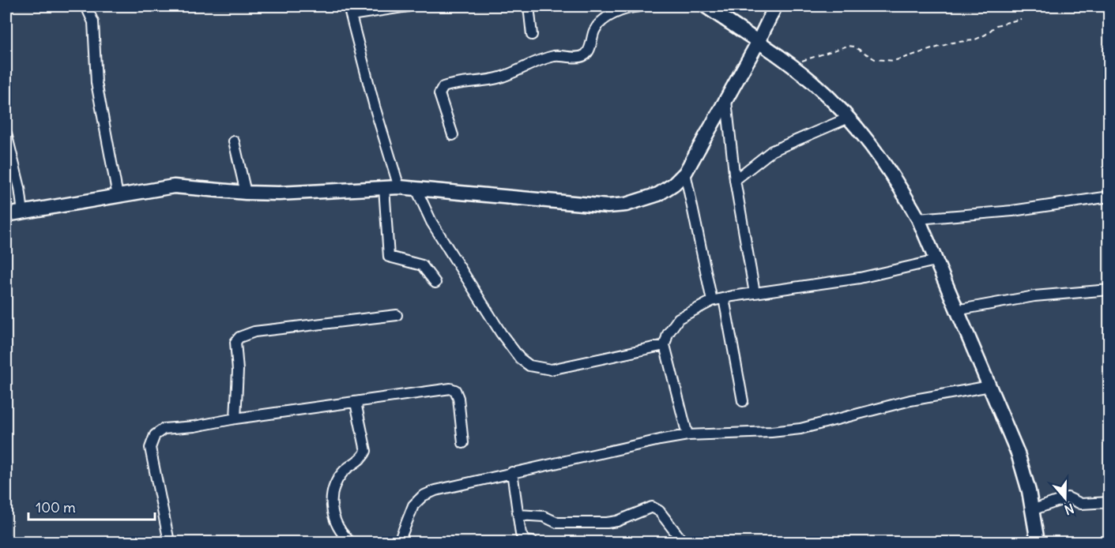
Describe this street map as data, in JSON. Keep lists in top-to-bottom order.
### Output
{
  "scale_bar": "100 m",
  "north": "bottom"
}
